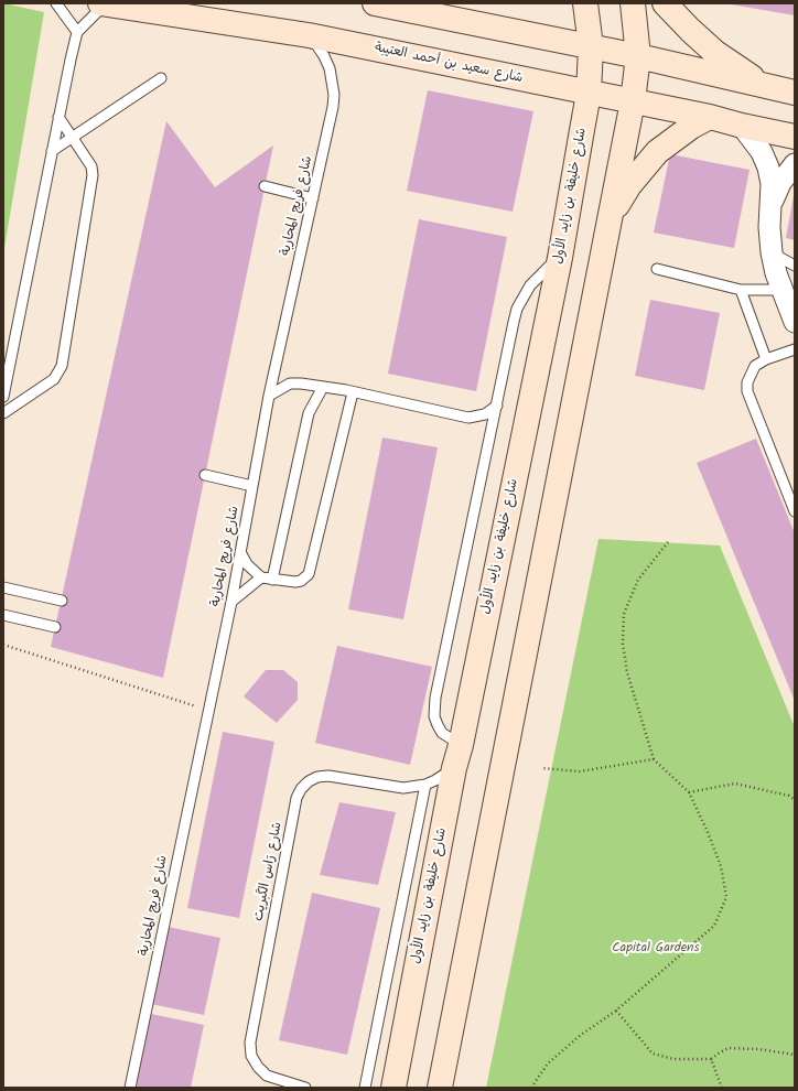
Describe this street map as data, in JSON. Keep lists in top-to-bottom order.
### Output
{
  "streets": {
    "main road": ["شارع سعيد بن أحمد العتيبة", "شارع خليفة بن زايد الأول"],
    "lane": ["شارع فريج المحاربة", "شارع رَاس الكَبريت"]
  },
  "crossings": [
    ["شارع سعيد بن أحمد العتيبة", "شارع خليفة بن زايد الأول"],
    ["شارع سعيد بن أحمد العتيبة", "شارع فريج المحاربة"],
    ["شارع خليفة بن زايد الأول", "شارع رَاس الكَبريت"]
  ],
  "parks": ["Capital Gardens"]
}
